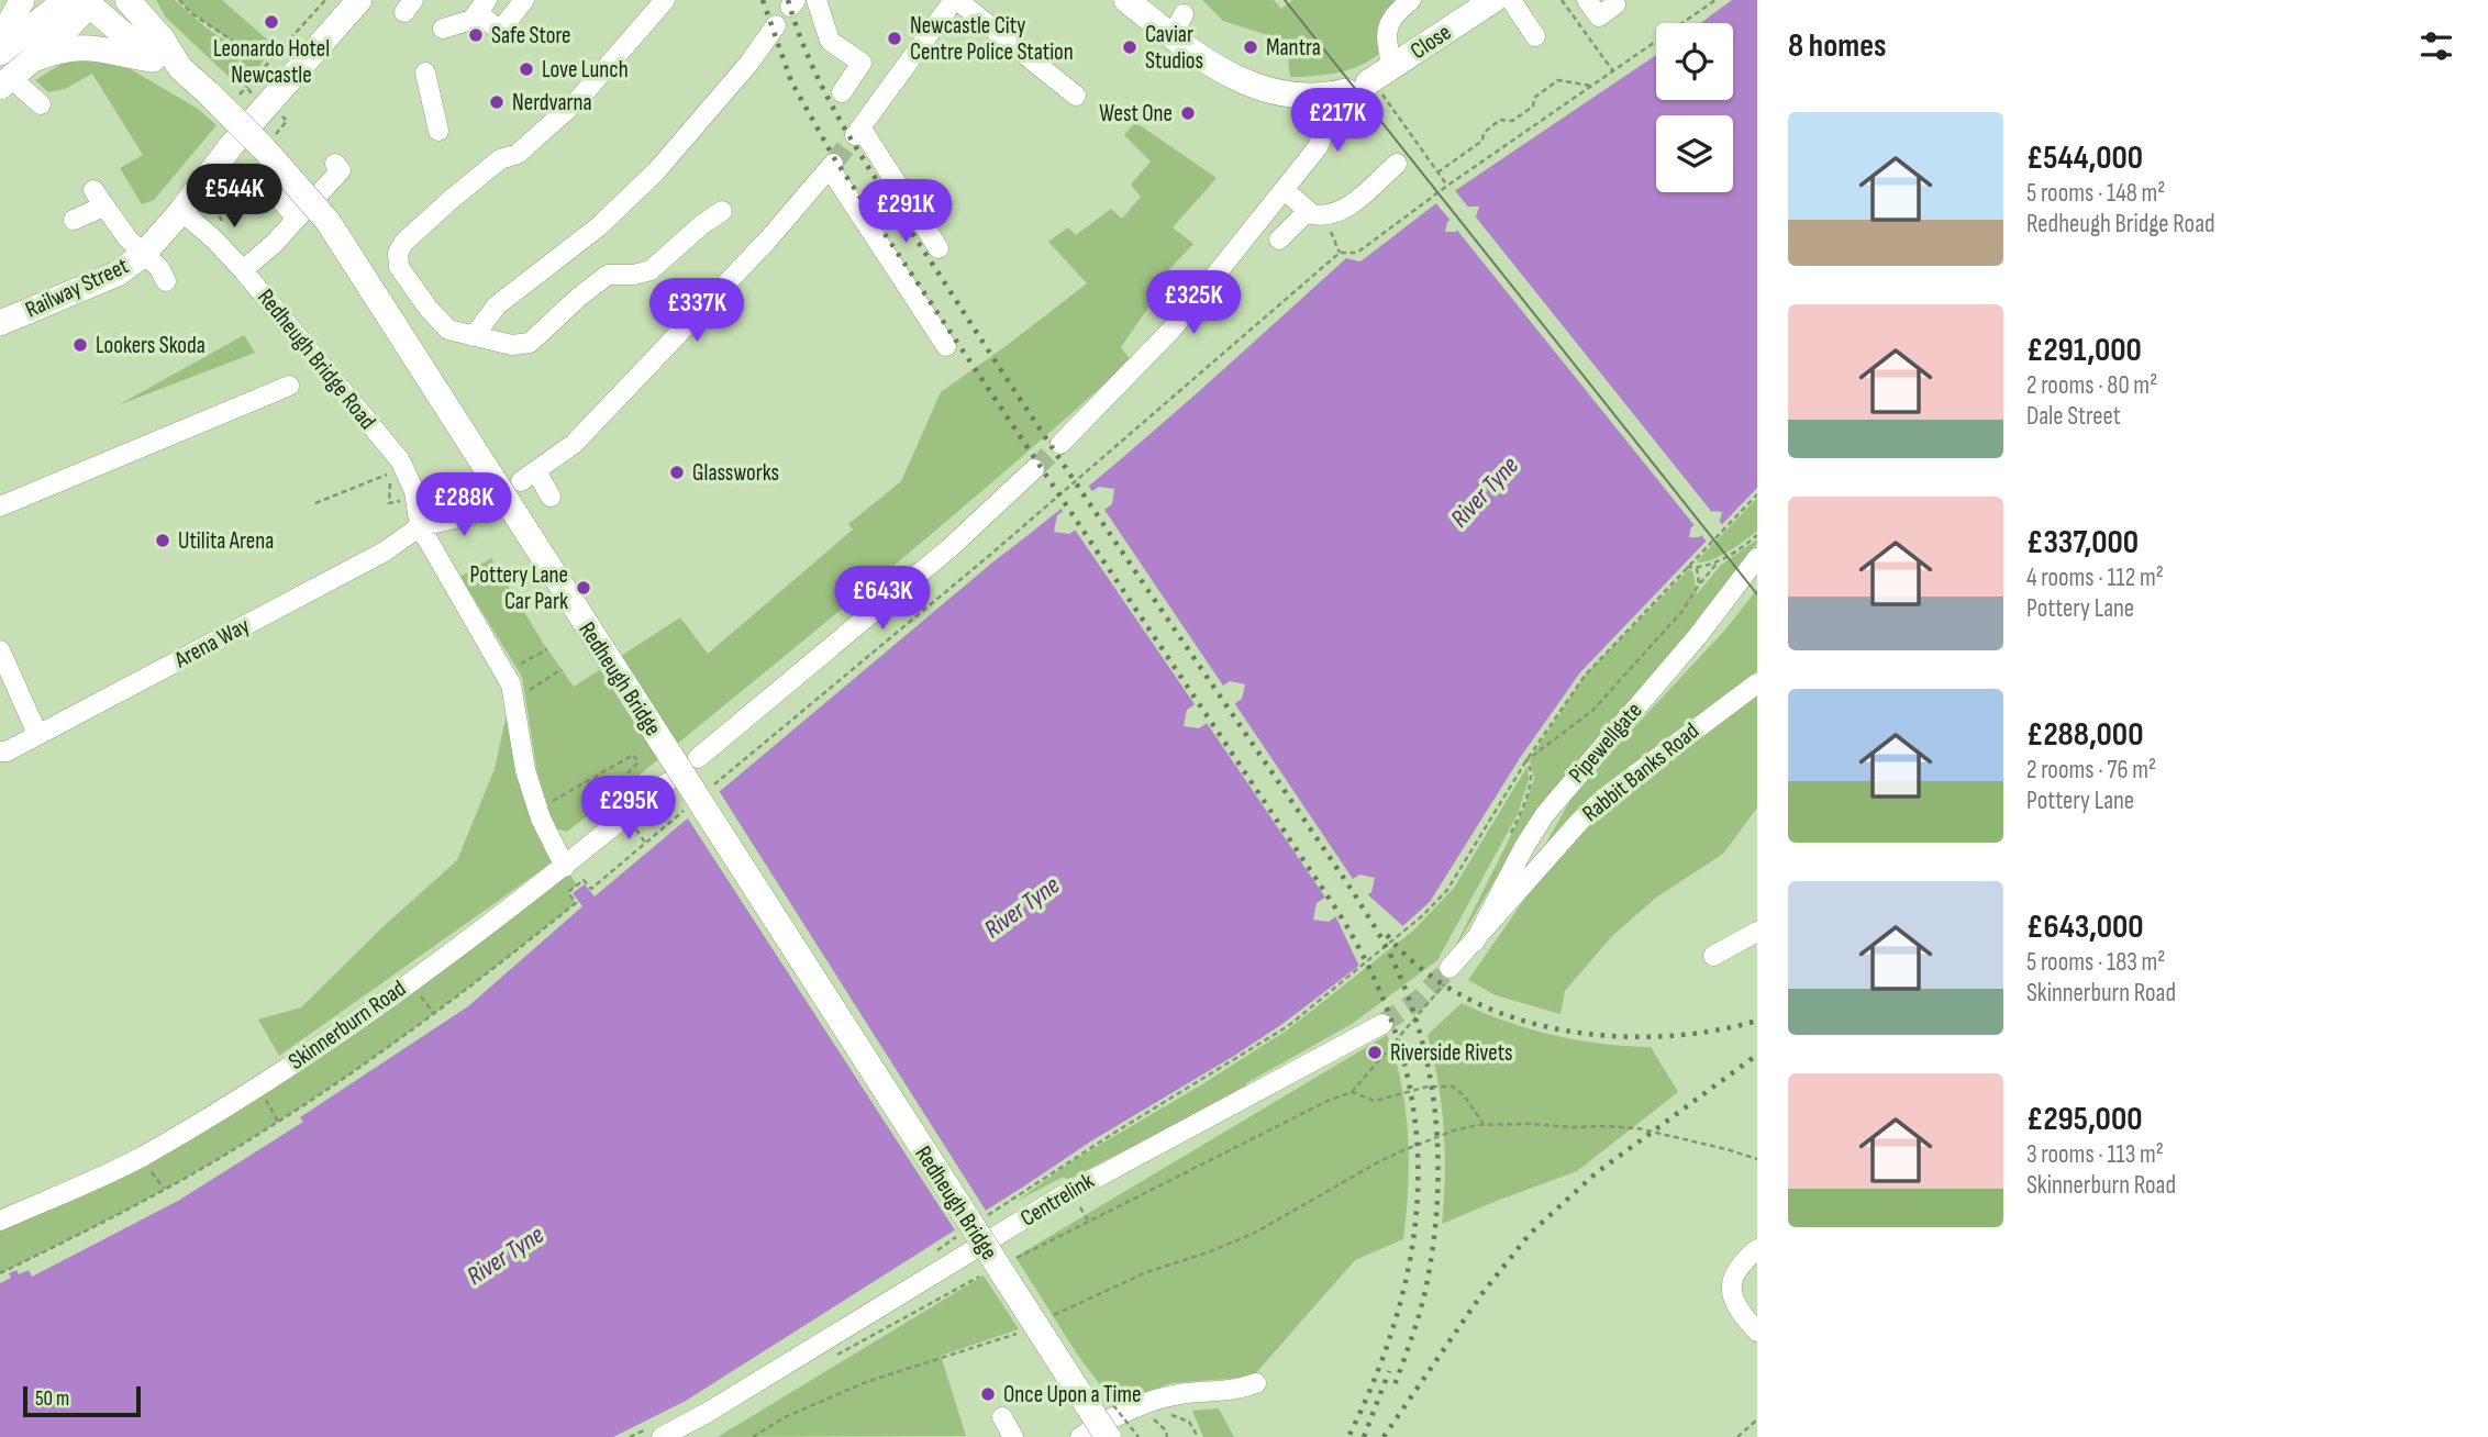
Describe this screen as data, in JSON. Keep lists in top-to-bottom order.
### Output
{
  "streets": {
    "main road": ["Close", "Railway Street", "Redheugh Bridge"],
    "street": [
      "Redheugh Bridge Road",
      "Arena Way",
      "Pipewellgate",
      "Rabbit Banks Road",
      "Skinnerburn Road",
      "Centrelink"
    ]
  },
  "crossings": [
    ["Railway Street", "Redheugh Bridge Road"],
    ["Redheugh Bridge Road", "Arena Way"],
    ["Redheugh Bridge Road", "Skinnerburn Road"],
    ["Pipewellgate", "Rabbit Banks Road"]
  ],
  "water": ["River Tyne"],
  "places": [
    "Leonardo Hotel Newcastle",
    "Safe Store",
    "Newcastle City Centre Police Station",
    "Caviar Studios",
    "Mantra",
    "Love Lunch",
    "Nerdvarna",
    "West One",
    "Lookers Skoda",
    "Glassworks",
    "Utilita Arena",
    "Pottery Lane Car Park",
    "Riverside Rivets",
    "Once Upon a Time"
  ],
  "scale_bar": "50 m",
  "page": {
    "heading": "8 homes",
    "price": [
      "£217K",
      "£544K",
      "£291K",
      "£325K",
      "£337K",
      "£288K",
      "£643K",
      "£295K"
    ],
    "list": [
      {
        "name": "£544,000",
        "note": "5 rooms · 148 m² · Redheugh Bridge Road"
      },
      {
        "name": "£291,000",
        "note": "2 rooms · 80 m² · Dale Street"
      },
      {
        "name": "£337,000",
        "note": "4 rooms · 112 m² · Pottery Lane"
      },
      {
        "name": "£288,000",
        "note": "2 rooms · 76 m² · Pottery Lane"
      },
      {
        "name": "£643,000",
        "note": "5 rooms · 183 m² · Skinnerburn Road"
      },
      {
        "name": "£295,000",
        "note": "3 rooms · 113 m² · Skinnerburn Road"
      }
    ],
    "scale": "50 m"
  }
}
